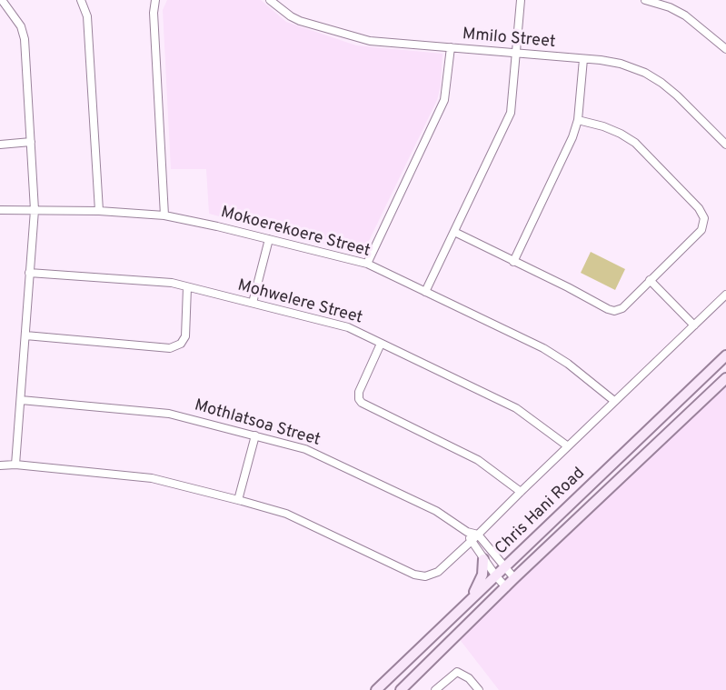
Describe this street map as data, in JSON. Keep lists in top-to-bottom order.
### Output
{
  "streets": {
    "main road": ["Chris Hani Road"],
    "street": [
      "Mmilo Street",
      "Mokoerekoere Street",
      "Mohwelere Street",
      "Mothlatsoa Street"
    ]
  }
}
